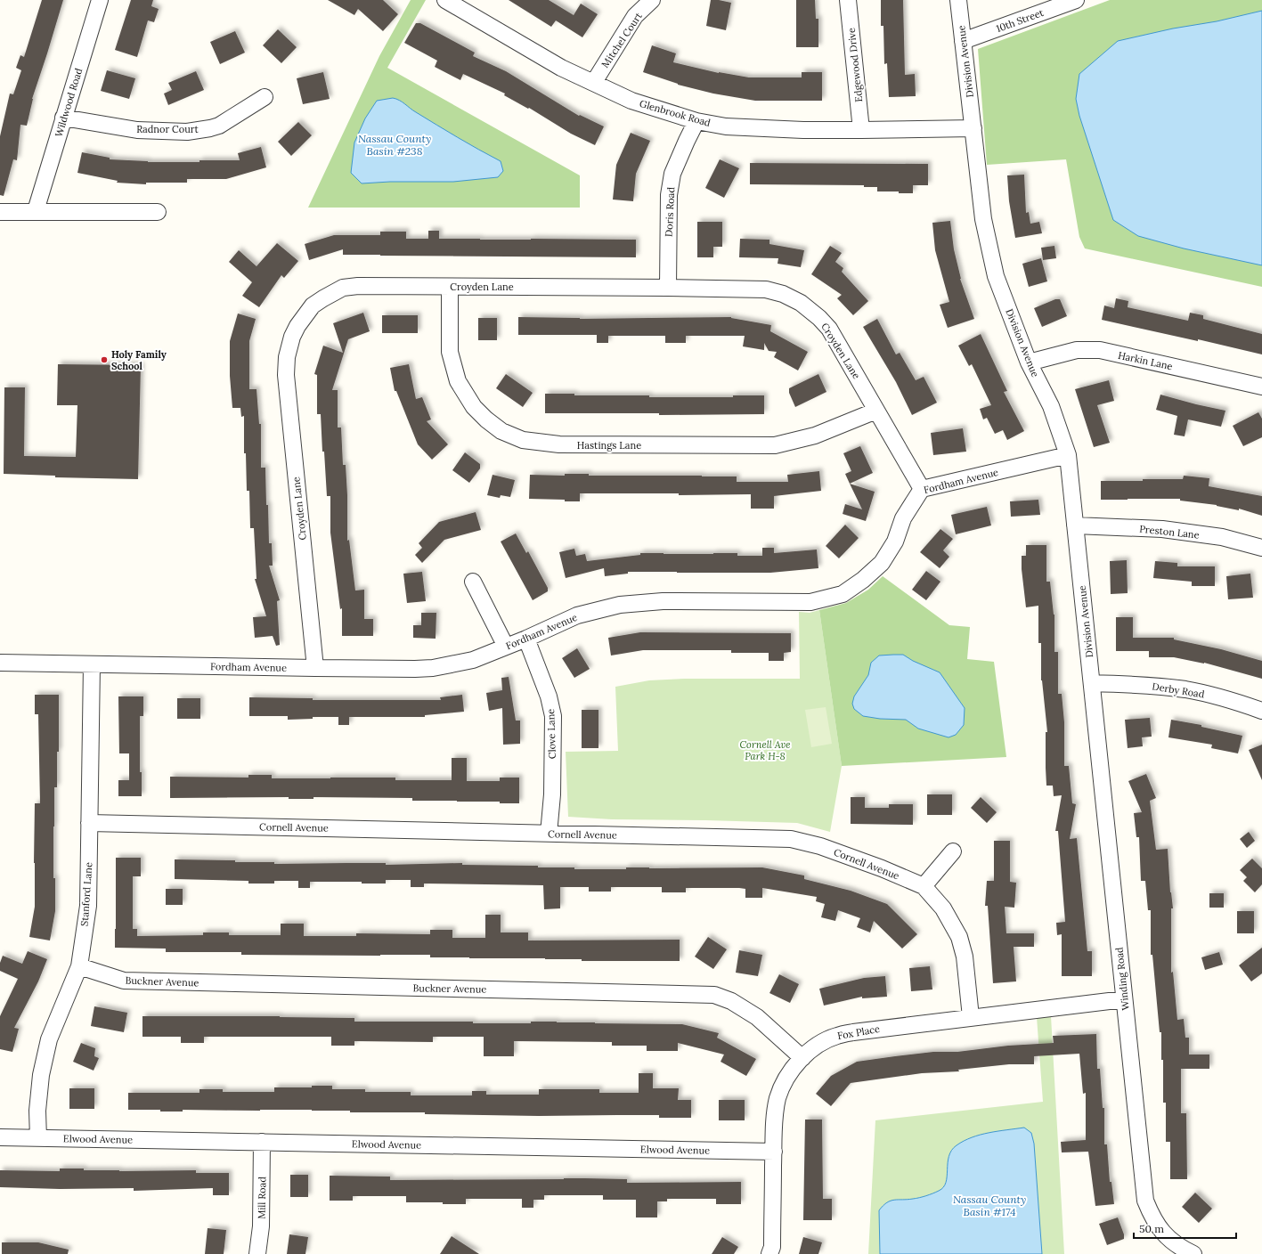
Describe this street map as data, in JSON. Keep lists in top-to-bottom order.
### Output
{
  "streets": {
    "street": [
      "10th Street",
      "Mitchel Court",
      "Division Avenue",
      "Edgewood Drive",
      "Wildwood Road",
      "Glenbrook Road",
      "Radnor Court",
      "Doris Road",
      "Croyden Lane",
      "Harkin Lane",
      "Hastings Lane",
      "Fordham Avenue",
      "Preston Lane",
      "Derby Road",
      "Clove Lane",
      "Cornell Avenue",
      "Stanford Lane",
      "Winding Road",
      "Buckner Avenue",
      "Fox Place",
      "Elwood Avenue",
      "Mill Road"
    ]
  },
  "crossings": [
    ["10th Street", "Division Avenue"],
    ["Mitchel Court", "Glenbrook Road"],
    ["Division Avenue", "Glenbrook Road"],
    ["Division Avenue", "Harkin Lane"],
    ["Division Avenue", "Fordham Avenue"],
    ["Division Avenue", "Preston Lane"],
    ["Division Avenue", "Derby Road"],
    ["Division Avenue", "Winding Road"],
    ["Edgewood Drive", "Glenbrook Road"],
    ["Wildwood Road", "Radnor Court"],
    ["Glenbrook Road", "Doris Road"],
    ["Doris Road", "Croyden Lane"],
    ["Croyden Lane", "Hastings Lane"],
    ["Croyden Lane", "Fordham Avenue"],
    ["Fordham Avenue", "Clove Lane"],
    ["Fordham Avenue", "Stanford Lane"],
    ["Derby Road", "Winding Road"],
    ["Clove Lane", "Cornell Avenue"],
    ["Cornell Avenue", "Stanford Lane"],
    ["Cornell Avenue", "Fox Place"],
    ["Stanford Lane", "Buckner Avenue"],
    ["Stanford Lane", "Elwood Avenue"],
    ["Winding Road", "Fox Place"],
    ["Buckner Avenue", "Fox Place"],
    ["Fox Place", "Elwood Avenue"],
    ["Elwood Avenue", "Mill Road"]
  ],
  "water": ["Nassau County Basin #238", "Nassau County Basin #174"],
  "parks": ["Cornell Ave Park H-8"],
  "places": ["Holy Family School"],
  "scale_bar": "50 m"
}
